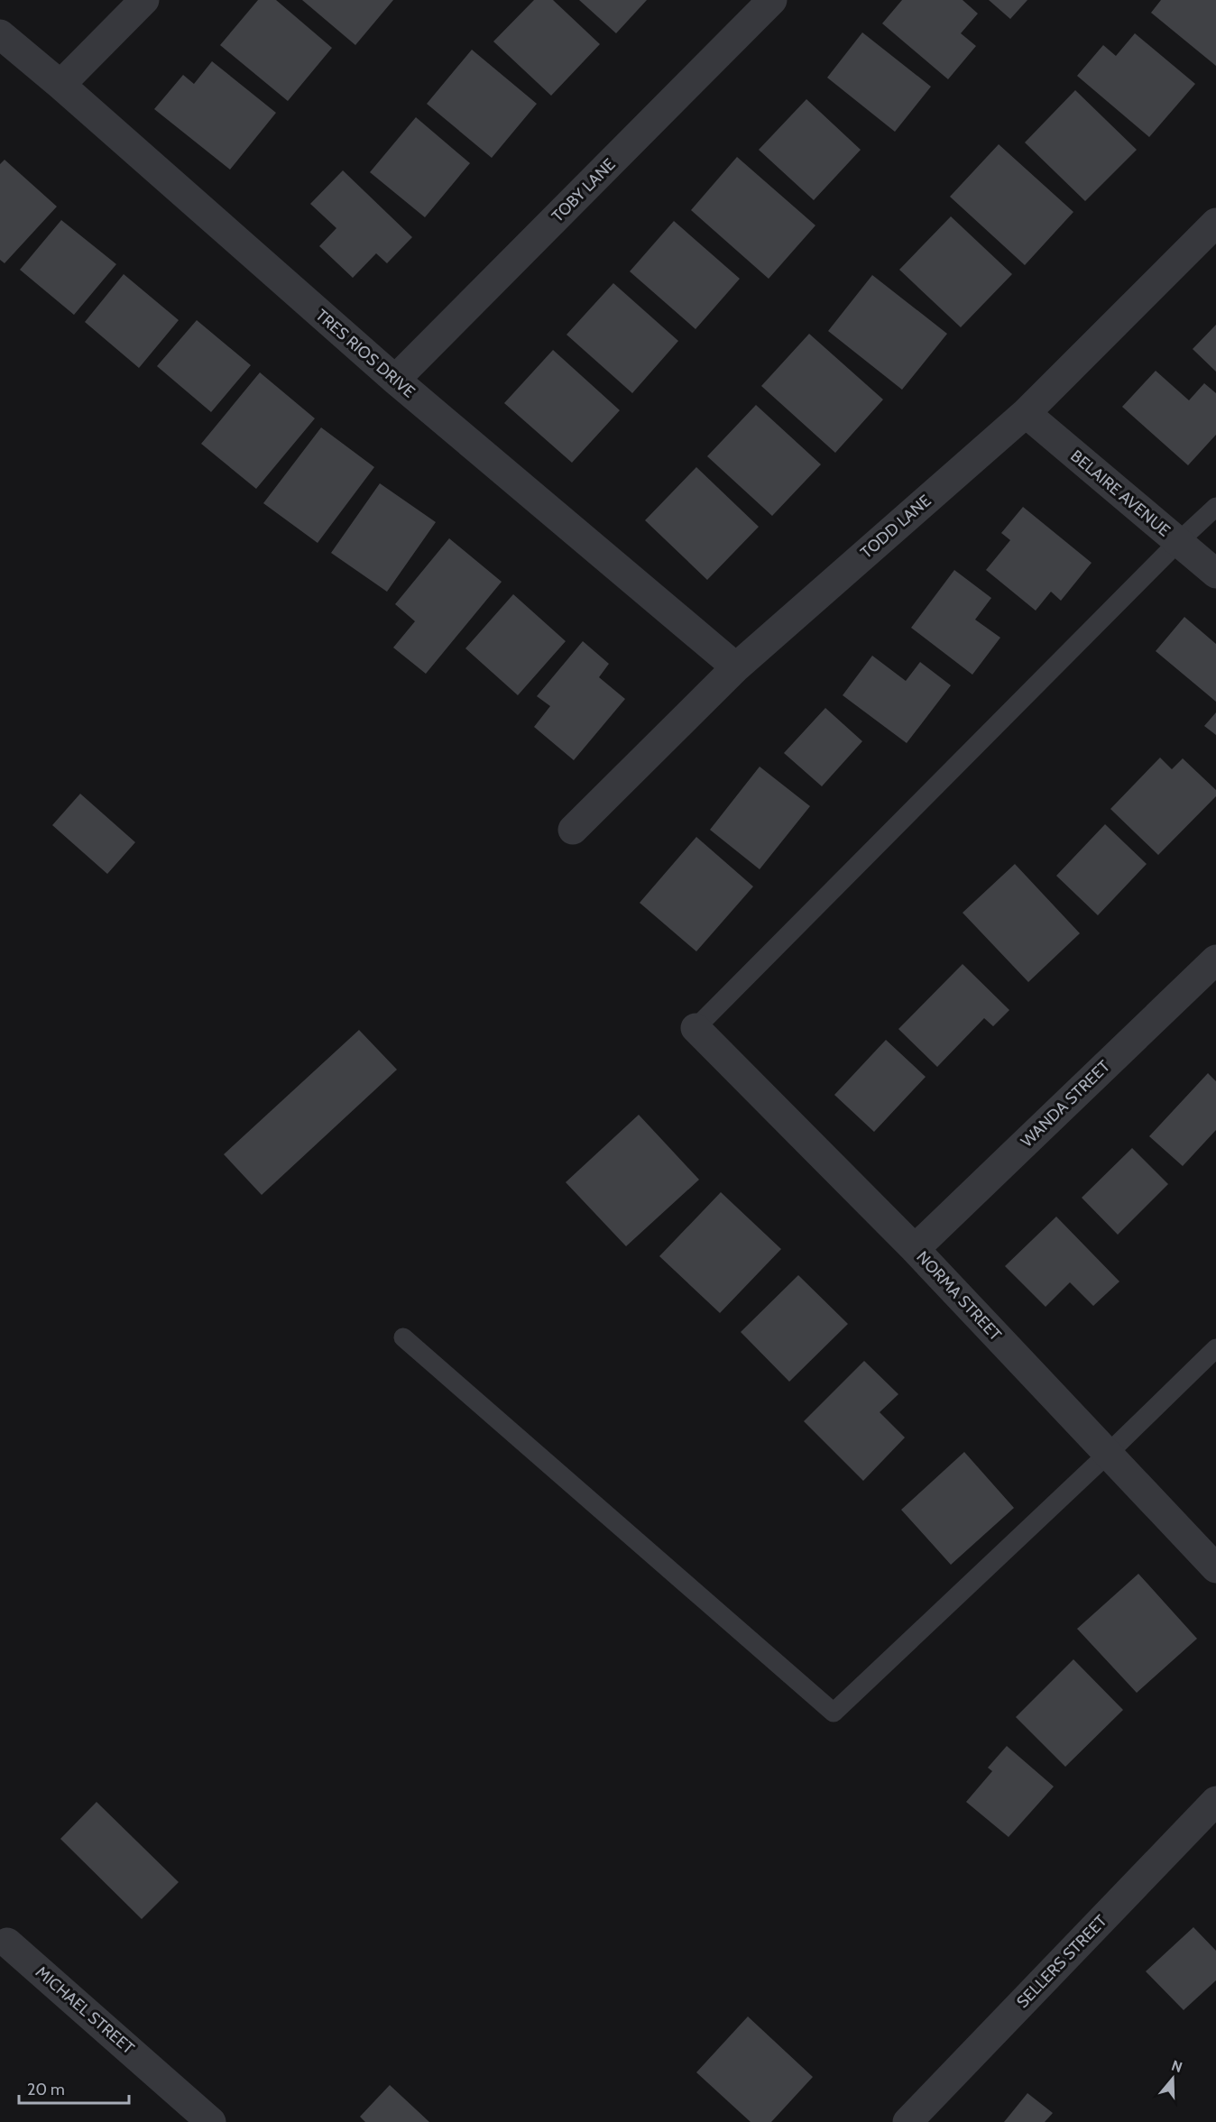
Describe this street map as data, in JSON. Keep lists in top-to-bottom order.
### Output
{
  "streets": {
    "street": [
      "TOBY LANE",
      "TRES RIOS DRIVE",
      "BELAIRE AVENUE",
      "TODD LANE",
      "WANDA STREET",
      "NORMA STREET",
      "SELLERS STREET",
      "MICHAEL STREET"
    ]
  },
  "crossings": [
    ["TOBY LANE", "TRES RIOS DRIVE"],
    ["TRES RIOS DRIVE", "TODD LANE"],
    ["BELAIRE AVENUE", "TODD LANE"],
    ["WANDA STREET", "NORMA STREET"]
  ],
  "scale_bar": "20 m",
  "north": "top"
}
